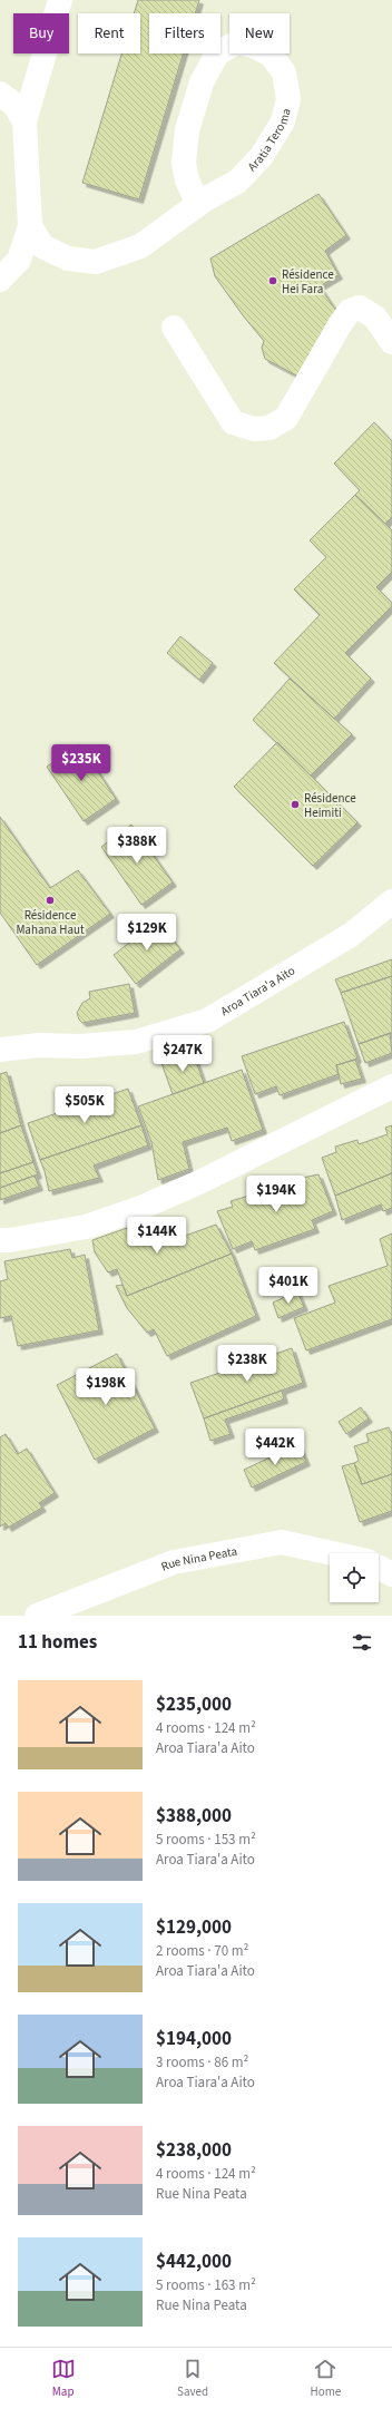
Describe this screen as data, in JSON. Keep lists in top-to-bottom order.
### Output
{
  "streets": {
    "street": ["Aratia Teroma", "Aroa Tiara'a Aito", "Rue Nina Peata"]
  },
  "places": ["Résidence Hei Fara", "Résidence Heimiti", "Résidence Mahana Haut"],
  "page": {
    "chip": [
      "Buy",
      "Rent",
      "Filters",
      "New"
    ],
    "price": [
      "$235K",
      "$388K",
      "$129K",
      "$247K",
      "$505K",
      "$194K",
      "$144K",
      "$401K",
      "$238K",
      "$198K",
      "$442K"
    ],
    "heading": "11 homes",
    "list": [
      {
        "name": "$235,000",
        "note": "4 rooms · 124 m² · Aroa Tiara'a Aito"
      },
      {
        "name": "$388,000",
        "note": "5 rooms · 153 m² · Aroa Tiara'a Aito"
      },
      {
        "name": "$129,000",
        "note": "2 rooms · 70 m² · Aroa Tiara'a Aito"
      },
      {
        "name": "$194,000",
        "note": "3 rooms · 86 m² · Aroa Tiara'a Aito"
      },
      {
        "name": "$238,000",
        "note": "4 rooms · 124 m² · Rue Nina Peata"
      },
      {
        "name": "$442,000",
        "note": "5 rooms · 163 m² · Rue Nina Peata"
      }
    ],
    "tabs": ["Map", "Saved", "Home"]
  }
}
